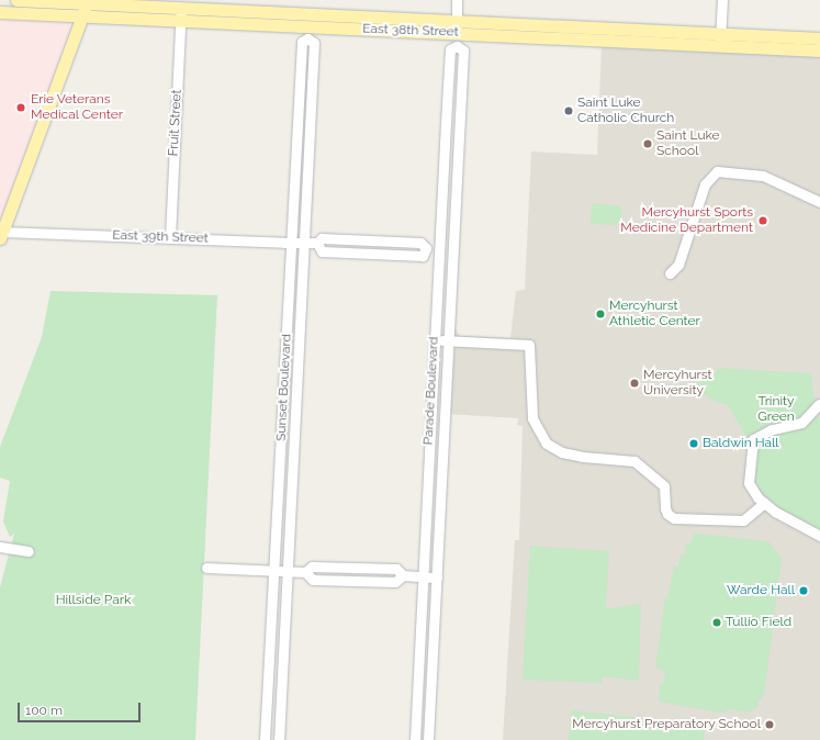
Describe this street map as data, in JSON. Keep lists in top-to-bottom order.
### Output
{
  "streets": {
    "main road": ["East 38th Street"],
    "street": [
      "Fruit Street",
      "East 39th Street",
      "Sunset Boulevard",
      "Parade Boulevard"
    ]
  },
  "crossings": [
    ["East 38th Street", "Fruit Street"],
    ["East 38th Street", "Sunset Boulevard"],
    ["East 38th Street", "Parade Boulevard"],
    ["Fruit Street", "East 39th Street"],
    ["East 39th Street", "Sunset Boulevard"],
    ["East 39th Street", "Parade Boulevard"]
  ],
  "parks": ["Trinity Green", "Hillside Park"],
  "places": [
    "Erie Veterans Medical Center",
    "Saint Luke Catholic Church",
    "Saint Luke School",
    "Mercyhurst Sports Medicine Department",
    "Mercyhurst Athletic Center",
    "Mercyhurst University",
    "Baldwin Hall",
    "Warde Hall",
    "Tullio Field",
    "Mercyhurst Preparatory School"
  ],
  "scale_bar": "100 m"
}
